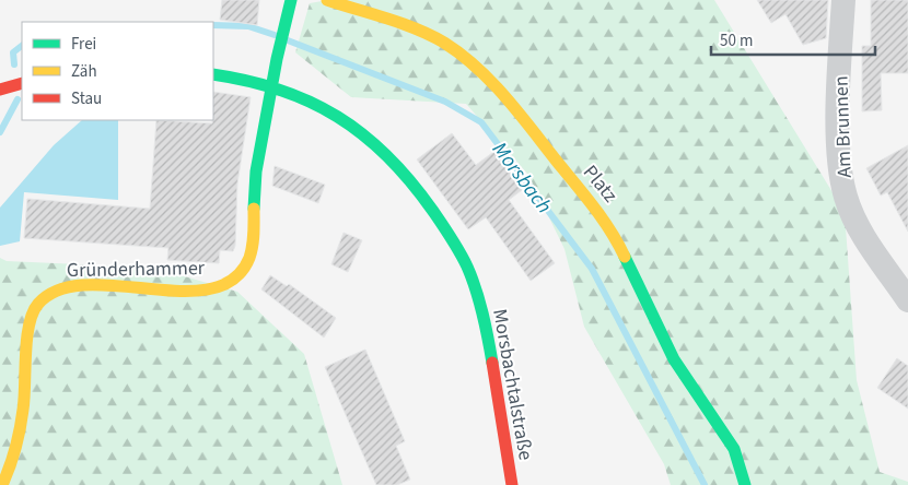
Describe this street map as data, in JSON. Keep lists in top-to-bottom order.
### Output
{
  "streets": {
    "street": [
      "Am Brunnen",
      "Platz",
      "Gründerhammer",
      "Morsbachtalstraße"
    ]
  },
  "crossings": [
    ["Gründerhammer", "Morsbachtalstraße"]
  ],
  "water": ["Morsbach"],
  "legend": ["Frei", "Zäh", "Stau"],
  "scale_bar": "50 m"
}
